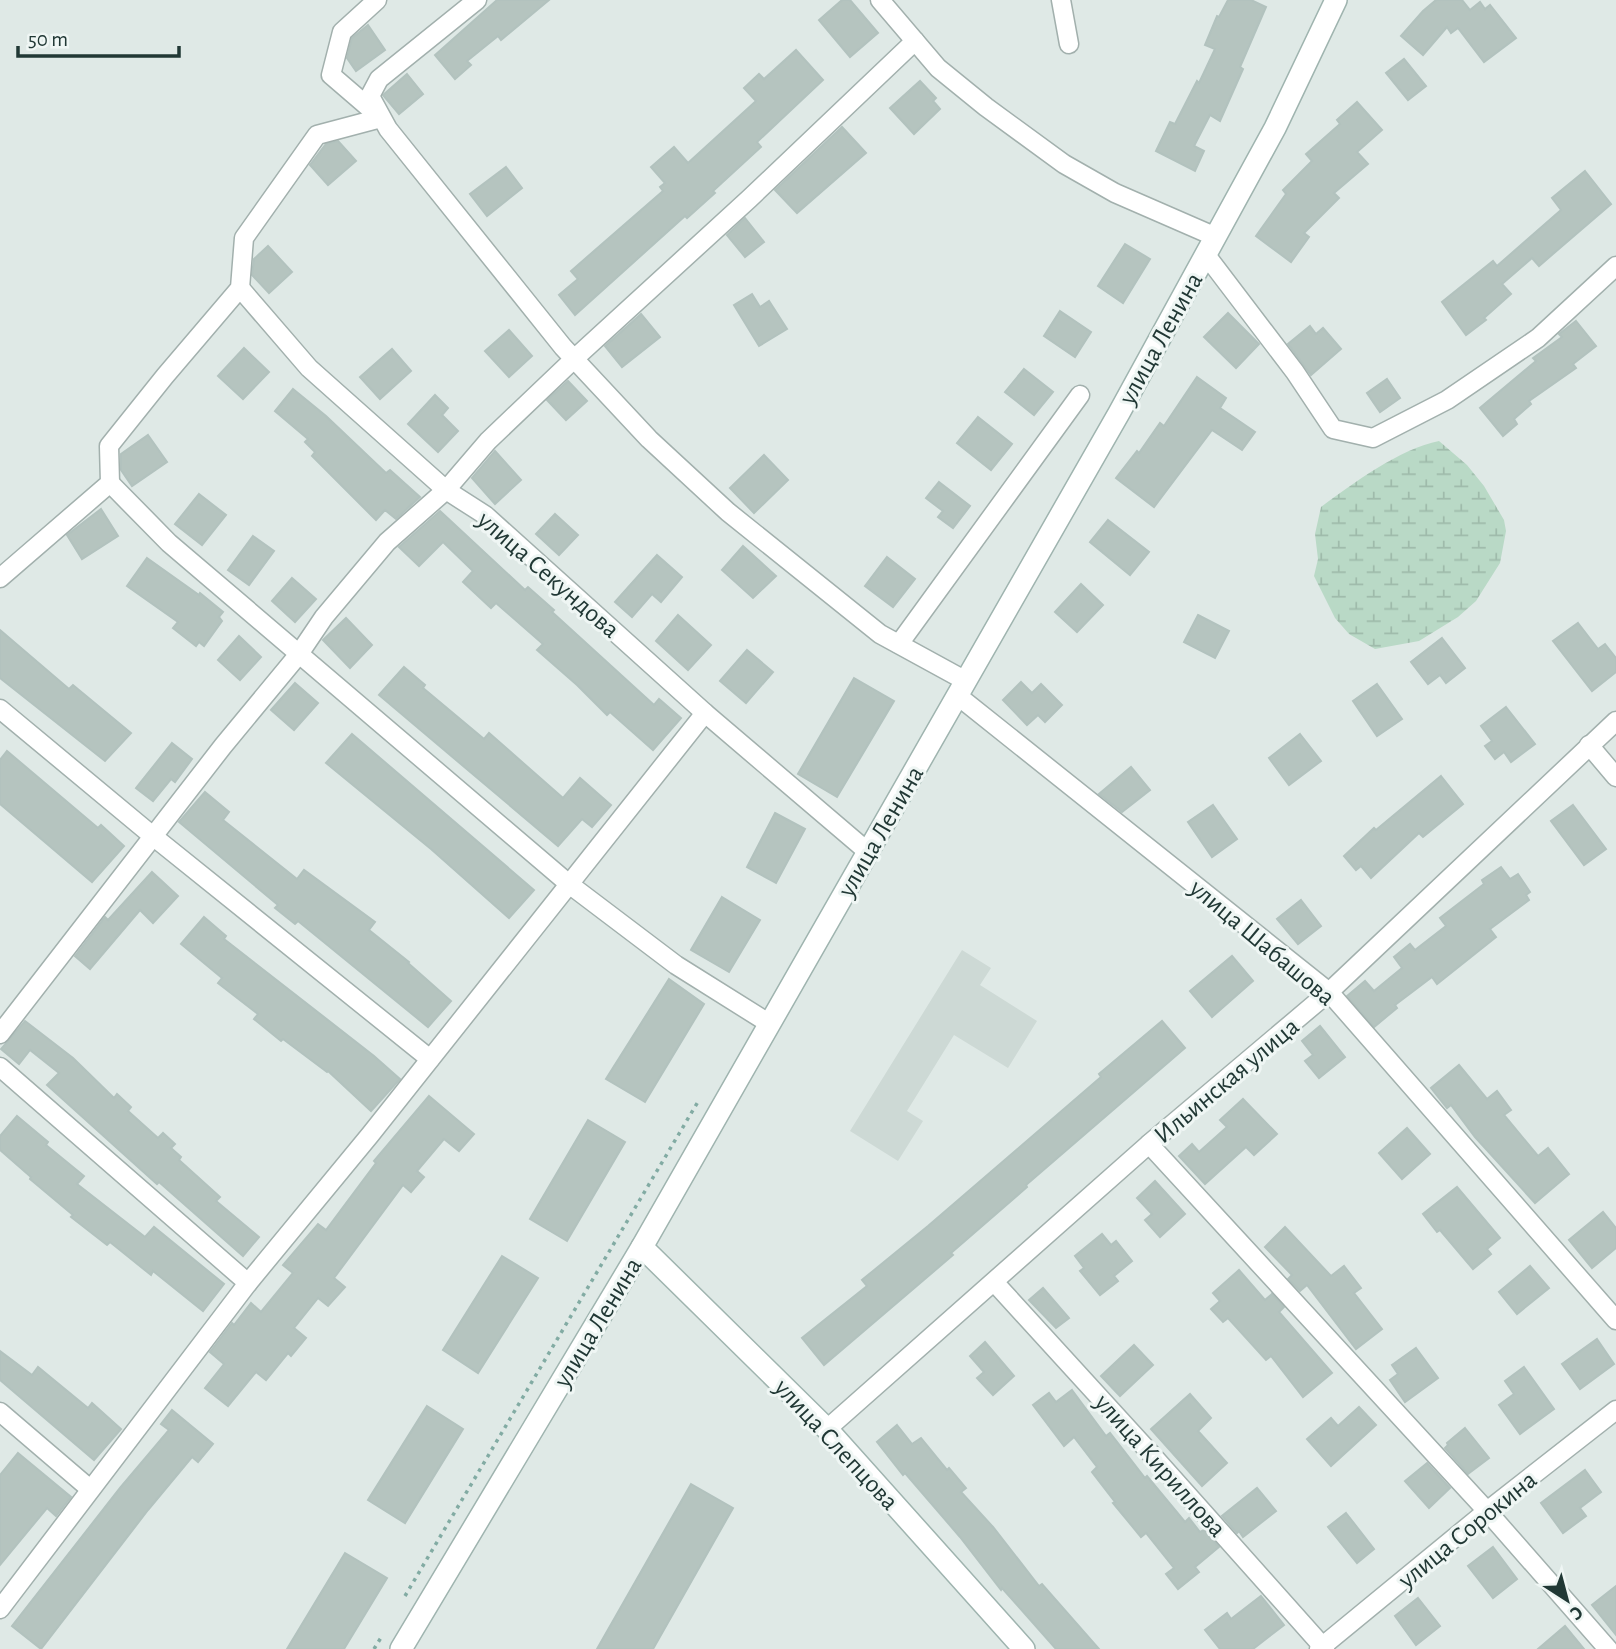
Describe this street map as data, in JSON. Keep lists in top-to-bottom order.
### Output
{
  "streets": {
    "main road": ["улица Ленина", "улица Слепцова"],
    "street": [
      "улица Секундова",
      "улица Шабашова",
      "Ильинская улица",
      "улица Кириллова",
      "улица Сорокина"
    ]
  },
  "crossings": [
    ["улица Ленина", "улица Секундова"],
    ["улица Ленина", "улица Шабашова"],
    ["улица Ленина", "улица Слепцова"],
    ["улица Шабашова", "Ильинская улица"],
    ["Ильинская улица", "улица Слепцова"],
    ["Ильинская улица", "улица Кириллова"],
    ["улица Кириллова", "улица Сорокина"]
  ],
  "scale_bar": "50 m",
  "north": "bottom right"
}
